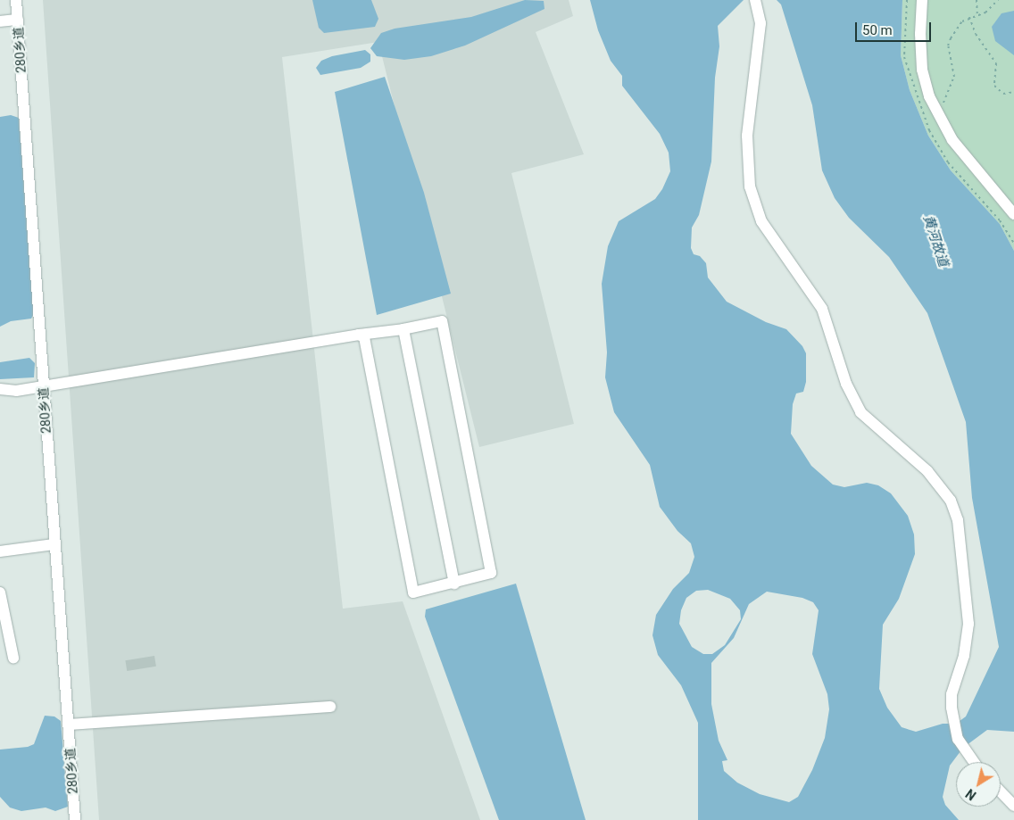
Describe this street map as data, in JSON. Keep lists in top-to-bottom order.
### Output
{
  "streets": {
    "street": ["280乡道"]
  },
  "water": ["黄河故道"],
  "scale_bar": "50 m",
  "north": "bottom left"
}
